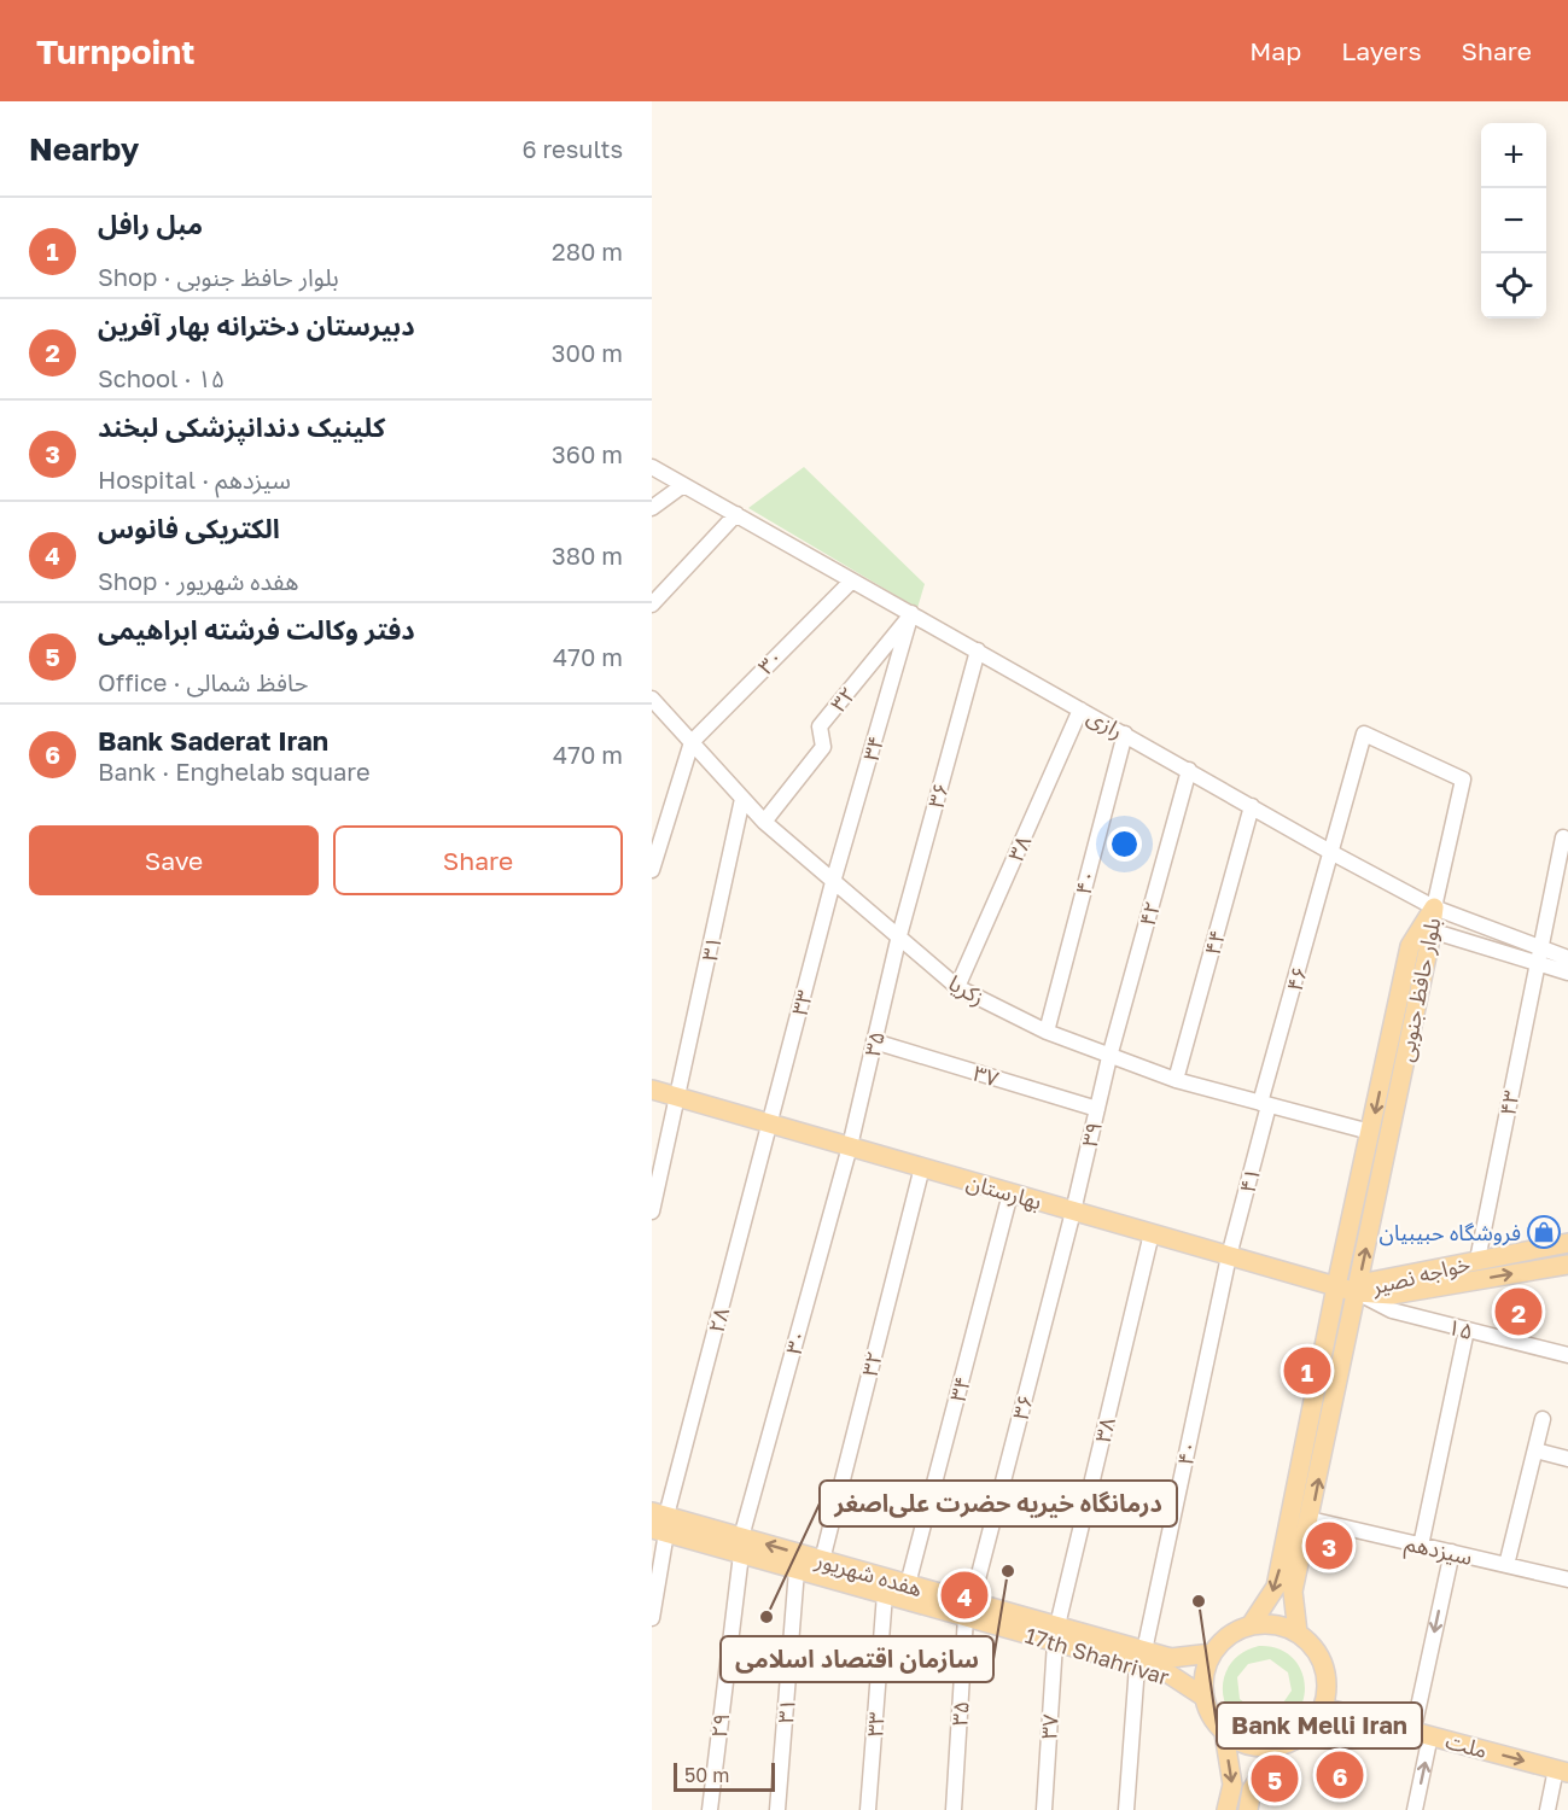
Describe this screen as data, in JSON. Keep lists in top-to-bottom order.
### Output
{
  "streets": {
    "main road": [
      "بلوار حافظ جنوبی",
      "بهارستان",
      "خواجه نصیر",
      "هفده شهریور",
      "17th Shahrivar",
      "ملت"
    ],
    "street": [
      "۳۰",
      "۳۲",
      "رازی",
      "۳۴",
      "۳۶",
      "۳۸",
      "۴۰",
      "۴۲",
      "۴۴",
      "۳۱",
      "۴۶",
      "زکریا",
      "۳۳",
      "۳۵",
      "۳۷",
      "۴۳",
      "۳۹",
      "۴۱",
      "۲۸",
      "۱۵",
      "سیزدهم",
      "۲۹"
    ]
  },
  "crossings": [
    ["۳۰", "رازی"],
    ["۳۰", "زکریا"],
    ["۳۰", "۳۵"],
    ["۳۰", "بهارستان"],
    ["۳۰", "هفده شهریور"],
    ["۳۰", "17th Shahrivar"],
    ["۳۰", "۲۹"],
    ["۳۲", "رازی"],
    ["۳۲", "۳۴"],
    ["۳۲", "زکریا"],
    ["۳۲", "بهارستان"],
    ["۳۲", "هفده شهریور"],
    ["رازی", "۳۴"],
    ["رازی", "۳۶"],
    ["رازی", "۳۸"],
    ["رازی", "۴۰"],
    ["رازی", "۴۲"],
    ["رازی", "۴۴"],
    ["رازی", "۴۶"],
    ["رازی", "بلوار حافظ جنوبی"],
    ["رازی", "۴۳"],
    ["۳۴", "زکریا"],
    ["۳۴", "۳۳"],
    ["۳۴", "بهارستان"],
    ["۳۴", "هفده شهریور"],
    ["۳۶", "زکریا"],
    ["۳۶", "۳۵"],
    ["۳۶", "۳۹"],
    ["۳۶", "بهارستان"],
    ["۳۶", "هفده شهریور"],
    ["۳۶", "17th Shahrivar"],
    ["۳۸", "زکریا"],
    ["۳۸", "۳۷"],
    ["۳۸", "بهارستان"],
    ["۳۸", "17th Shahrivar"],
    ["۴۰", "زکریا"],
    ["۴۰", "۴۱"],
    ["۴۰", "بهارستان"],
    ["۴۰", "17th Shahrivar"],
    ["۴۲", "زکریا"],
    ["۴۲", "۳۹"],
    ["۴۴", "زکریا"],
    ["۳۱", "زکریا"],
    ["۳۱", "بهارستان"],
    ["۳۱", "17th Shahrivar"],
    ["۴۶", "زکریا"],
    ["۴۶", "بلوار حافظ جنوبی"],
    ["۴۶", "۴۱"],
    ["زکریا", "بلوار حافظ جنوبی"],
    ["زکریا", "۳۳"],
    ["زکریا", "۳۵"],
    ["زکریا", "۳۹"],
    ["زکریا", "۴۱"],
    ["بلوار حافظ جنوبی", "بهارستان"],
    ["بلوار حافظ جنوبی", "خواجه نصیر"],
    ["بلوار حافظ جنوبی", "۱۵"],
    ["بلوار حافظ جنوبی", "سیزدهم"],
    ["بلوار حافظ جنوبی", "17th Shahrivar"],
    ["بلوار حافظ جنوبی", "ملت"],
    ["۳۳", "بهارستان"],
    ["۳۳", "۲۸"],
    ["۳۳", "17th Shahrivar"],
    ["۳۵", "۳۷"],
    ["۳۵", "بهارستان"],
    ["۳۵", "هفده شهریور"],
    ["۳۵", "17th Shahrivar"],
    ["۳۷", "۳۹"],
    ["۳۷", "17th Shahrivar"],
    ["۴۳", "خواجه نصیر"],
    ["۳۹", "بهارستان"],
    ["۴۱", "بهارستان"],
    ["بهارستان", "خواجه نصیر"],
    ["بهارستان", "۲۸"],
    ["بهارستان", "۱۵"],
    ["خواجه نصیر", "۱۵"],
    ["۲۸", "17th Shahrivar"],
    ["هفده شهریور", "17th Shahrivar"],
    ["هفده شهریور", "۲۹"],
    ["17th Shahrivar", "۲۹"],
    ["17th Shahrivar", "ملت"]
  ],
  "one_way": ["ملت"],
  "places": {
    "shop": ["فروشگاه حبیبیان"],
    "other": ["سازمان اقتصاد اسلامی", "Bank Melli Iran", "درمانگاه خیریه حضرت علی‌اصغر"]
  },
  "scale_bar": "50 m",
  "page": {
    "header": "Turnpoint",
    "nav": ["Map", "Layers", "Share"],
    "heading": ["Nearby", "6 results"],
    "map_buttons": ["+", "−"],
    "list": [
      {
        "mark": "1",
        "name": "مبل رافل",
        "note": "Shop · بلوار حافظ جنوبی",
        "value": "280 m"
      },
      {
        "mark": "2",
        "name": "دبیرستان دخترانه بهار آفرین",
        "note": "School · ۱۵",
        "value": "300 m"
      },
      {
        "mark": "3",
        "name": "کلینیک دندانپزشکی لبخند",
        "note": "Hospital · سیزدهم",
        "value": "360 m"
      },
      {
        "mark": "4",
        "name": "الکتریکی فانوس",
        "note": "Shop · هفده شهریور",
        "value": "380 m"
      },
      {
        "mark": "5",
        "name": "دفتر وکالت فرشته ابراهیمی",
        "note": "Office · حافظ شمالی",
        "value": "470 m"
      },
      {
        "mark": "6",
        "name": "Bank Saderat Iran",
        "note": "Bank · Enghelab square",
        "value": "470 m"
      }
    ],
    "buttons": ["Save", "Share"],
    "pins": [
      "2",
      "1",
      "3",
      "4",
      "6",
      "5"
    ],
    "scale": "50 m"
  }
}
